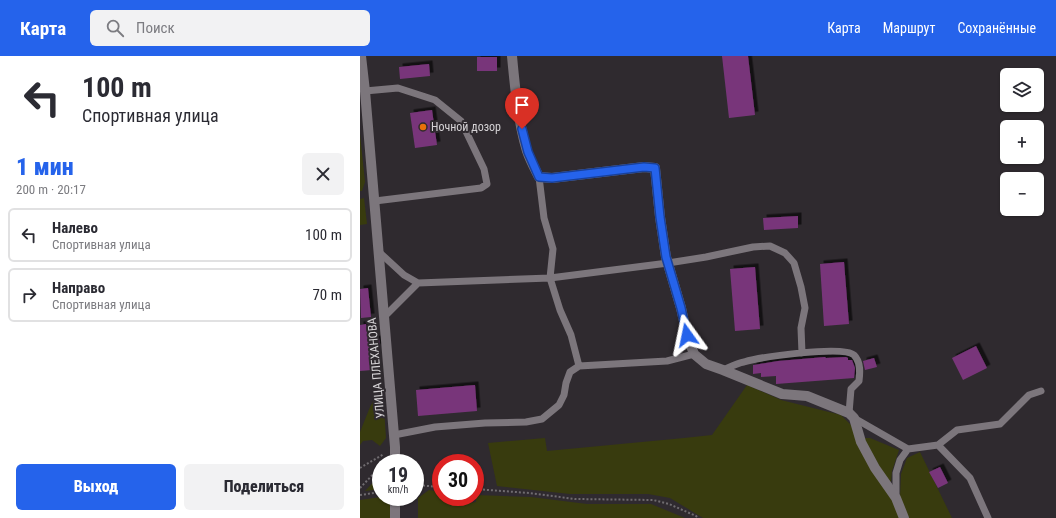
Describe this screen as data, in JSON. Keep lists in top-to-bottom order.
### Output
{
  "streets": {
    "street": ["УЛИЦА ПЛЕХАНОВА"]
  },
  "places": ["Ночной дозор"],
  "page": {
    "header": "Карта",
    "search": "Поиск",
    "nav": ["Карта", "Маршрут", "Сохранённые"],
    "turn": ["100 m", "Спортивная улица"],
    "map_buttons": ["+", "−"],
    "heading": ["1 мин", "200 m · 20:17"],
    "list": [
      {
        "name": "Налево",
        "note": "Спортивная улица",
        "value": "100 m"
      },
      {
        "name": "Направо",
        "note": "Спортивная улица",
        "value": "70 m"
      }
    ],
    "speed": "19 km/h",
    "limit": "30",
    "buttons": ["Выход", "Поделиться"]
  }
}
